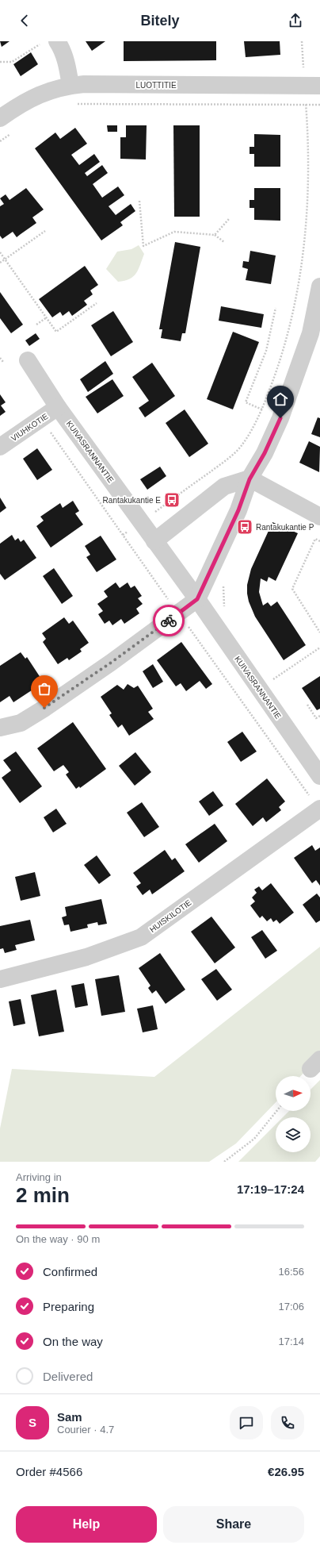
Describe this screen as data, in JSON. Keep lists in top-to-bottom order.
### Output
{
  "streets": {
    "street": [
      "LUOTTITIE",
      "VIUHKOTIE",
      "KUIVASRANNANTIE",
      "HUISKILOTIE"
    ]
  },
  "crossings": [
    ["VIUHKOTIE", "KUIVASRANNANTIE"]
  ],
  "places": {
    "bus stop": ["Rantakukantie E", "Rantakukantie P"]
  },
  "north": "right",
  "page": {
    "header": "Bitely",
    "heading": ["2 min", "Arriving in", "17:19–17:24"],
    "panel": [
      "Sam",
      "Courier · 4.7",
      "Order #4566",
      "€26.95"
    ],
    "bar": "On the way · 90 m",
    "list": [
      ["Confirmed", "16:56"],
      ["Preparing", "17:06"],
      ["On the way", "17:14"],
      "Delivered"
    ],
    "round": "S",
    "buttons": ["Help", "Share"]
  }
}
